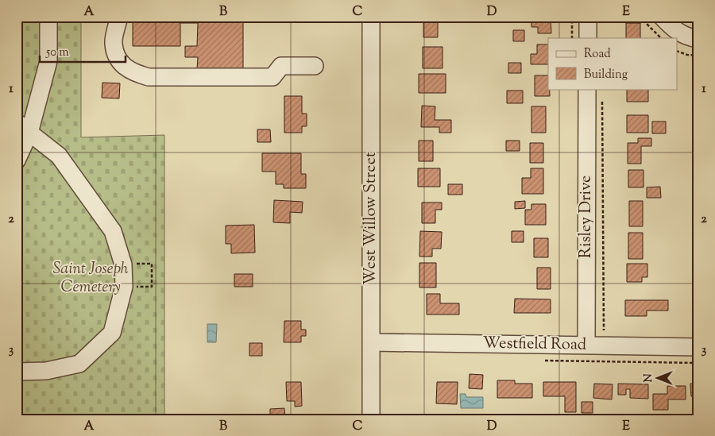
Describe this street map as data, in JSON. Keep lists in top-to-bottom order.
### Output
{
  "streets": {
    "street": ["Risley Drive", "West Willow Street", "Westfield Road"]
  },
  "crossings": [
    ["Risley Drive", "Westfield Road"],
    ["West Willow Street", "Westfield Road"]
  ],
  "parks": ["Saint Joseph Cemetery"],
  "legend": ["Road", "Building"],
  "scale_bar": "50 m",
  "north": "left",
  "grid": {
    "columns": [
      "A",
      "B",
      "C",
      "D",
      "E"
    ],
    "rows": ["1", "2", "3"]
  }
}
